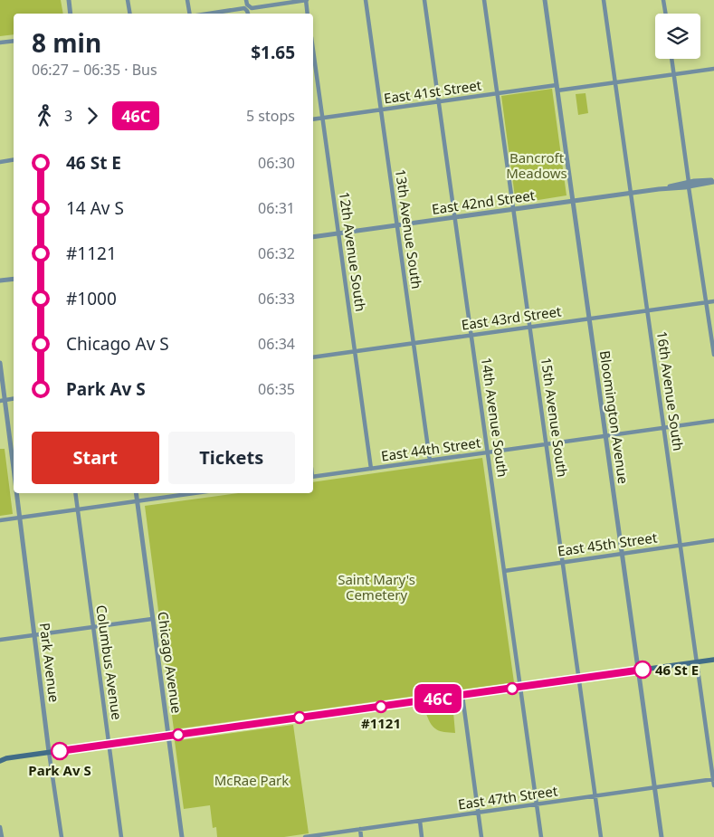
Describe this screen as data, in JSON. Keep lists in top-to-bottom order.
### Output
{
  "streets": {
    "street": [
      "East 41st Street",
      "East 42nd Street",
      "13th Avenue South",
      "12th Avenue South",
      "East 43rd Street",
      "16th Avenue South",
      "14th Avenue South",
      "15th Avenue South",
      "Bloomington Avenue",
      "East 44th Street",
      "East 45th Street",
      "Park Avenue",
      "Columbus Avenue",
      "Chicago Avenue",
      "East 47th Street"
    ]
  },
  "crossings": [
    ["East 41st Street", "13th Avenue South"],
    ["East 41st Street", "12th Avenue South"],
    ["East 41st Street", "14th Avenue South"],
    ["East 41st Street", "15th Avenue South"],
    ["East 41st Street", "Bloomington Avenue"],
    ["East 42nd Street", "13th Avenue South"],
    ["East 42nd Street", "12th Avenue South"],
    ["East 42nd Street", "16th Avenue South"],
    ["East 42nd Street", "14th Avenue South"],
    ["East 42nd Street", "15th Avenue South"],
    ["East 42nd Street", "Bloomington Avenue"],
    ["13th Avenue South", "East 43rd Street"],
    ["13th Avenue South", "East 44th Street"],
    ["12th Avenue South", "East 43rd Street"],
    ["12th Avenue South", "East 44th Street"],
    ["East 43rd Street", "16th Avenue South"],
    ["East 43rd Street", "14th Avenue South"],
    ["East 43rd Street", "15th Avenue South"],
    ["East 43rd Street", "Bloomington Avenue"],
    ["16th Avenue South", "East 44th Street"],
    ["16th Avenue South", "East 45th Street"],
    ["16th Avenue South", "East 47th Street"],
    ["14th Avenue South", "East 44th Street"],
    ["14th Avenue South", "East 45th Street"],
    ["14th Avenue South", "East 47th Street"],
    ["15th Avenue South", "East 44th Street"],
    ["15th Avenue South", "East 45th Street"],
    ["15th Avenue South", "East 47th Street"],
    ["Bloomington Avenue", "East 44th Street"],
    ["Bloomington Avenue", "East 45th Street"],
    ["Bloomington Avenue", "East 47th Street"]
  ],
  "parks": ["Bancroft Meadows", "Saint Mary's Cemetery", "McRae Park"],
  "places": ["46 St E", "#1121", "Park Av S"],
  "lines": ["bus line 46C"],
  "page": {
    "on_map": "46C",
    "heading": ["8 min", "06:27 – 06:35 · Bus", "$1.65"],
    "legs": ["3", "46C", "5 stops"],
    "list": [
      {
        "name": "46 St E",
        "value": "06:30"
      },
      {
        "name": "14 Av S",
        "value": "06:31"
      },
      {
        "name": "#1121",
        "value": "06:32"
      },
      {
        "name": "#1000",
        "value": "06:33"
      },
      {
        "name": "Chicago Av S",
        "value": "06:34"
      },
      {
        "name": "Park Av S",
        "value": "06:35"
      }
    ],
    "buttons": ["Start", "Tickets"]
  }
}
